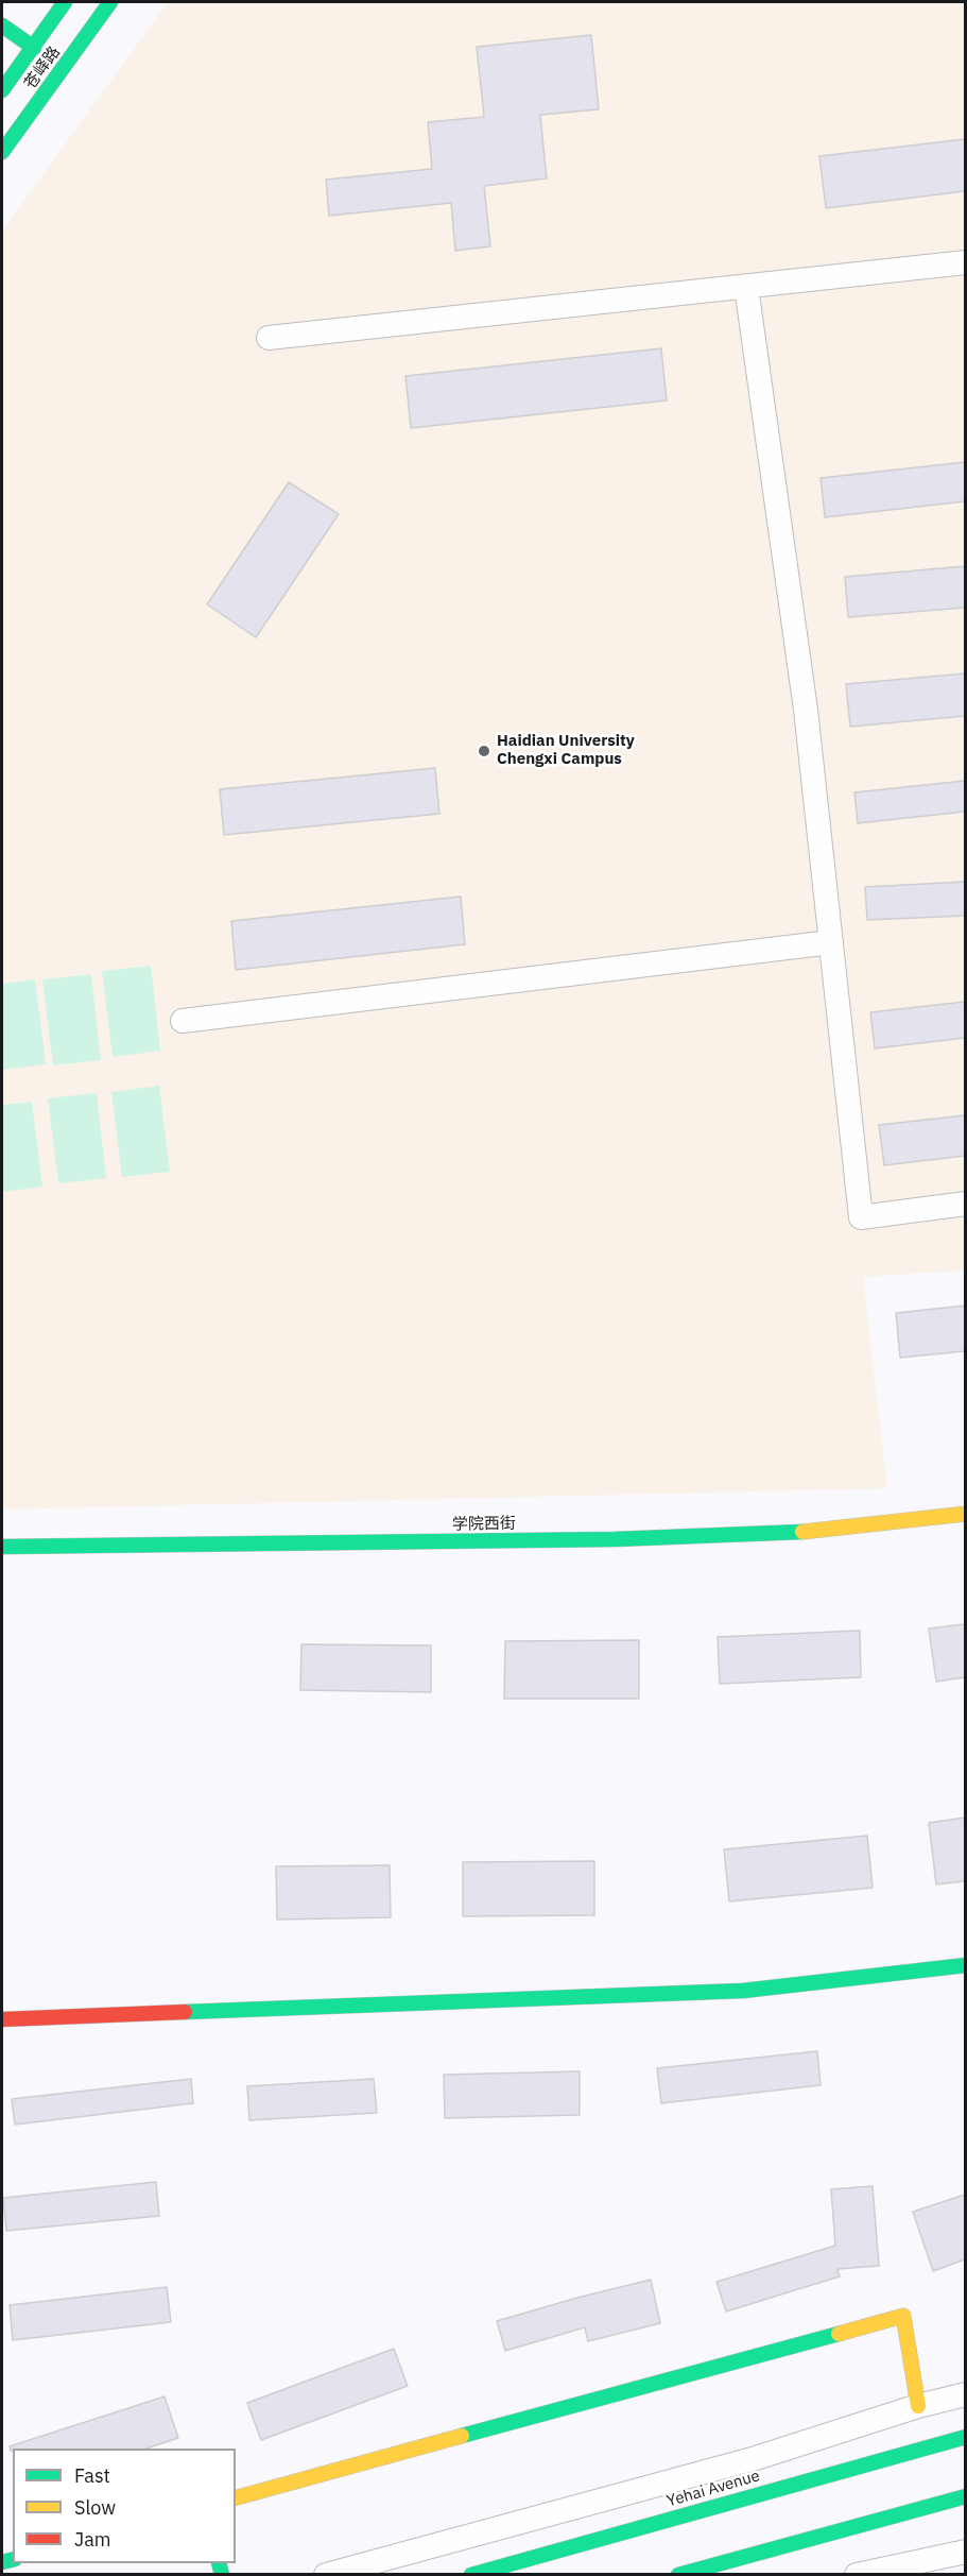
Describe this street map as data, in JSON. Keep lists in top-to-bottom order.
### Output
{
  "streets": {
    "main road": ["苍峄路", "学院西街", "Yehai Avenue"]
  },
  "places": ["Haidian University Chengxi Campus"],
  "legend": ["Fast", "Slow", "Jam"]
}
